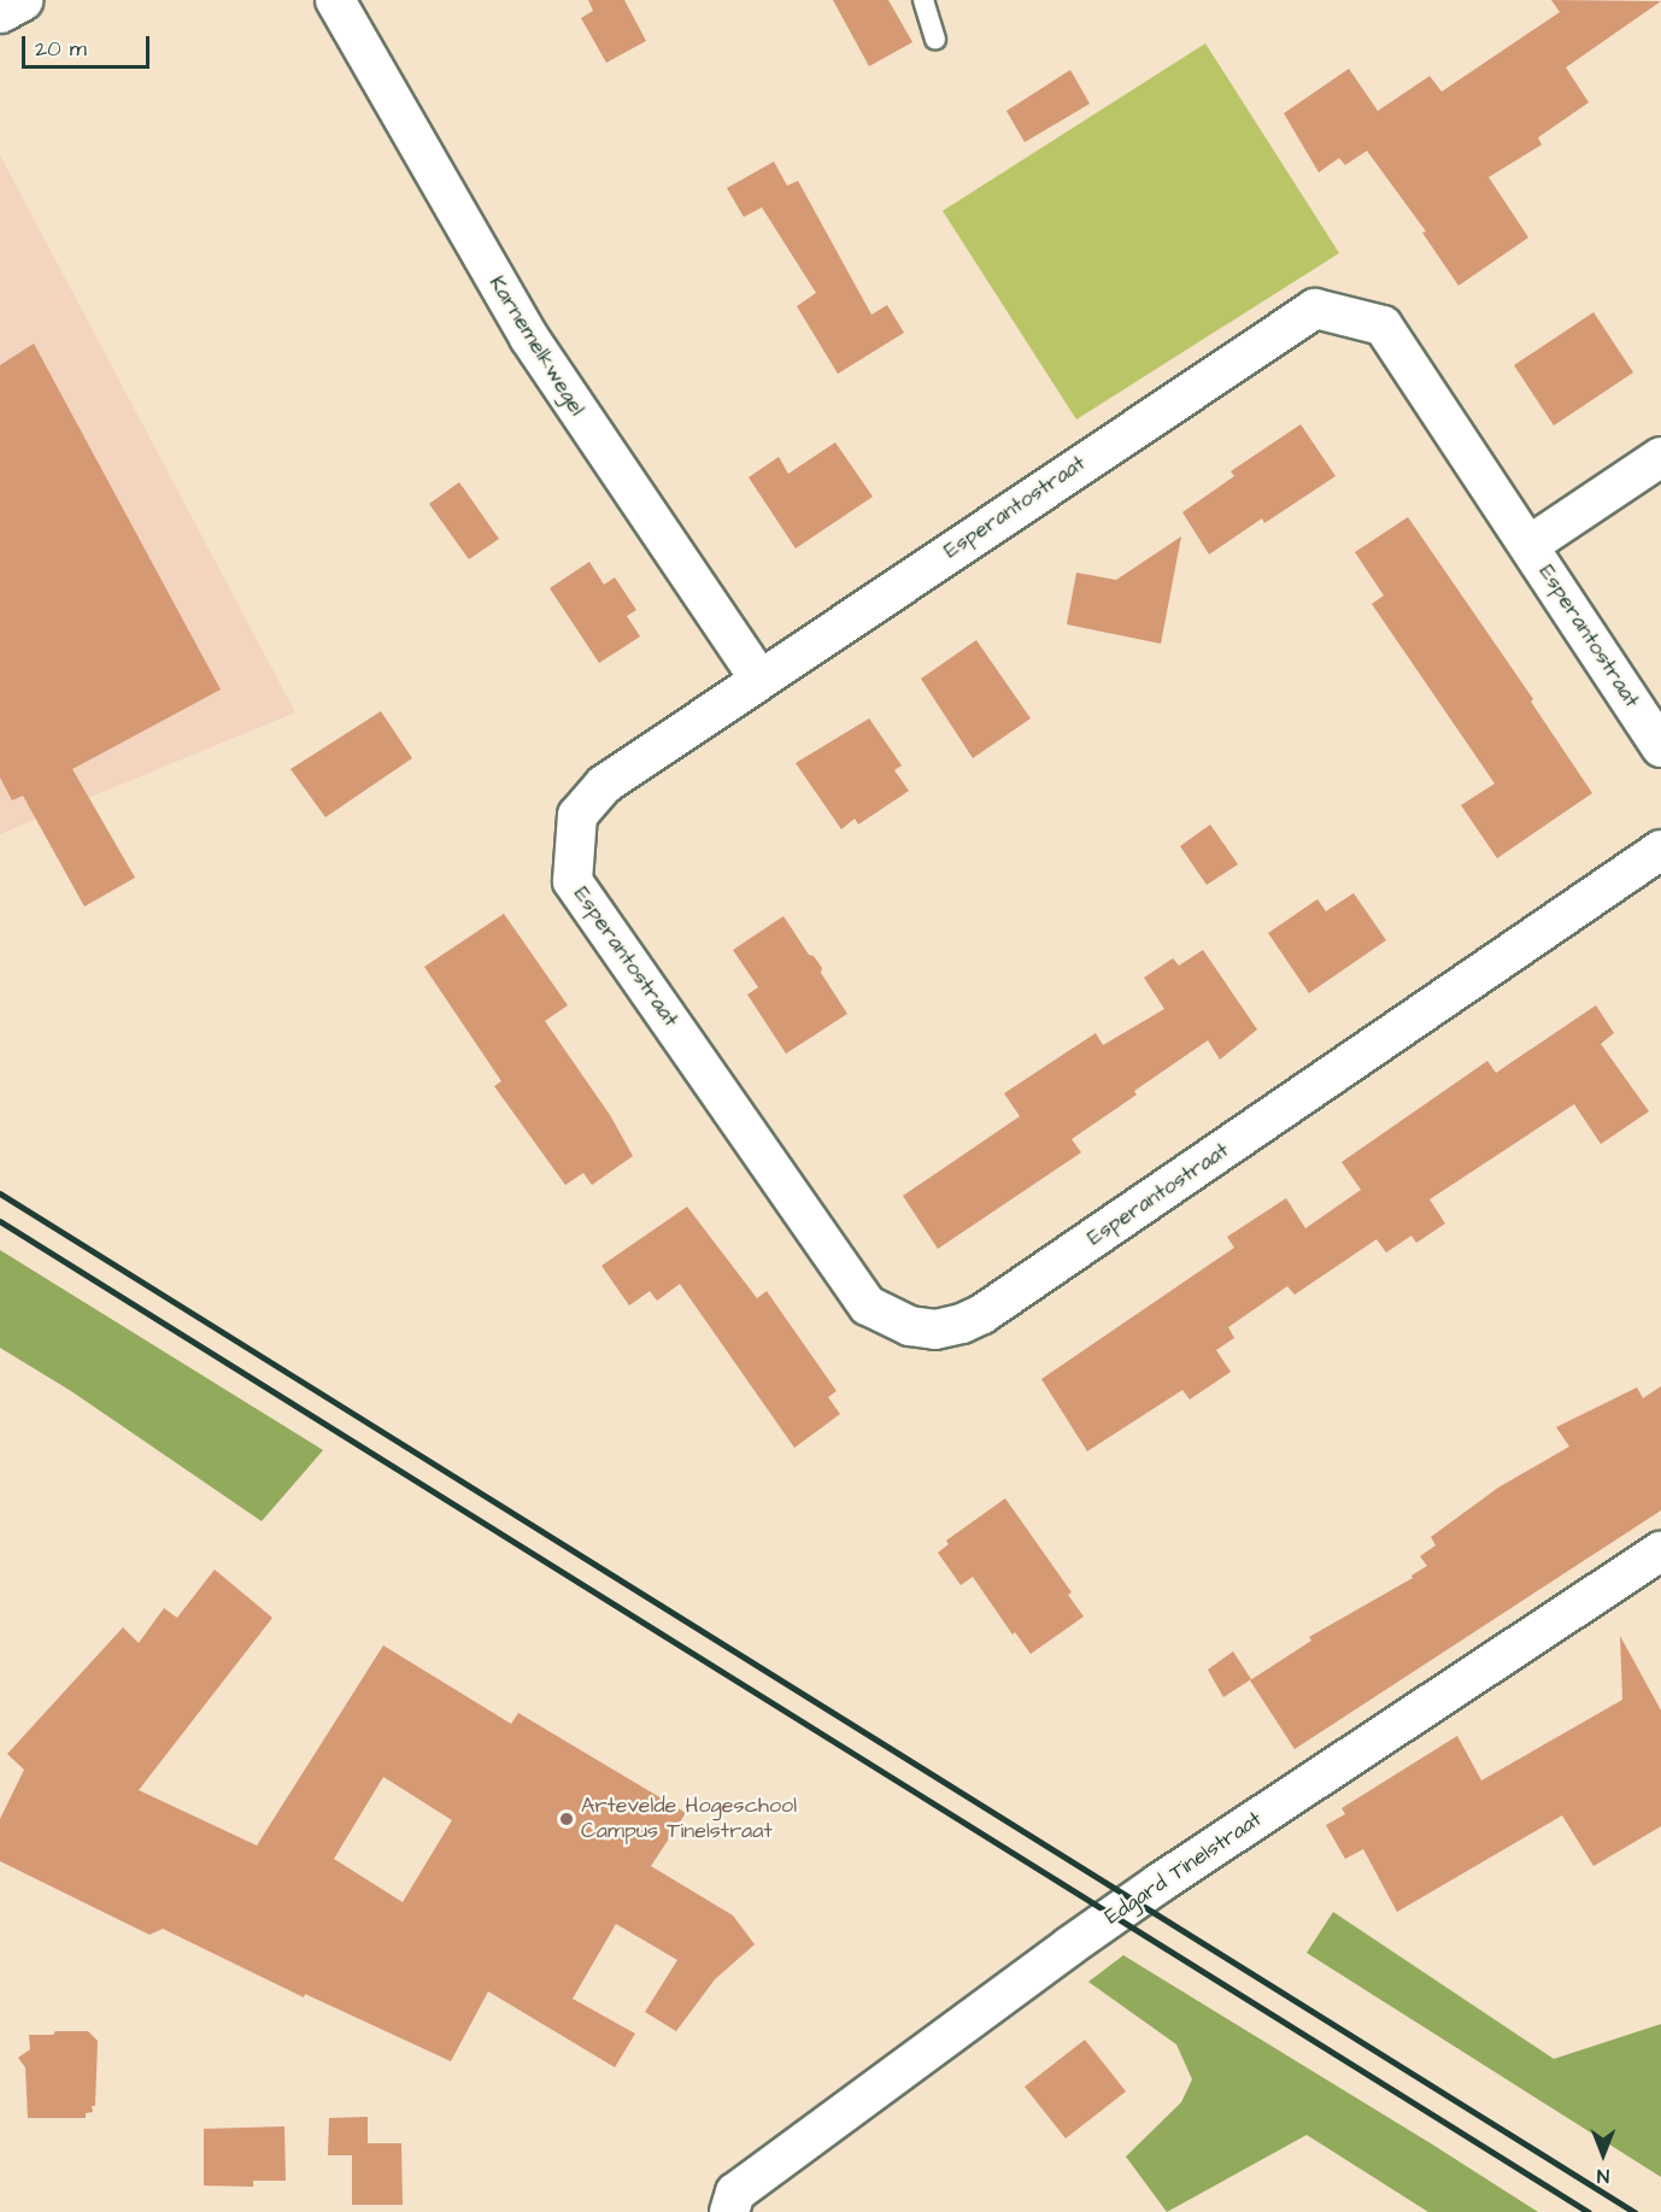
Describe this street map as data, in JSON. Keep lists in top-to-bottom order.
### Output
{
  "streets": {
    "street": ["Karnemelkwegel", "Esperantostraat", "Edgard Tinelstraat"]
  },
  "crossings": [
    ["Karnemelkwegel", "Esperantostraat"]
  ],
  "places": ["Artevelde Hogeschool Campus Tinelstraat"],
  "scale_bar": "20 m",
  "north": "bottom"
}
